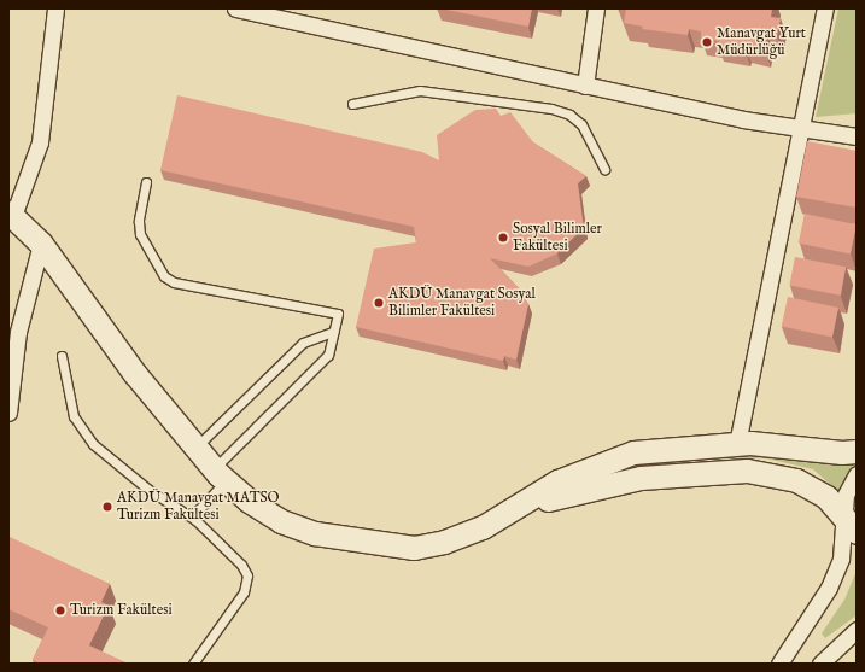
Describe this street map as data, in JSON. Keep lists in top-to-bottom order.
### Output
{
  "places": [
    "Manavgat Yurt Müdürlüğü",
    "Sosyal Bilimler Fakültesi",
    "AKDÜ Manavgat Sosyal Bilimler Fakültesi",
    "AKDÜ Manavgat MATSO Turizm Fakültesi",
    "Turizm Fakültesi"
  ]
}
